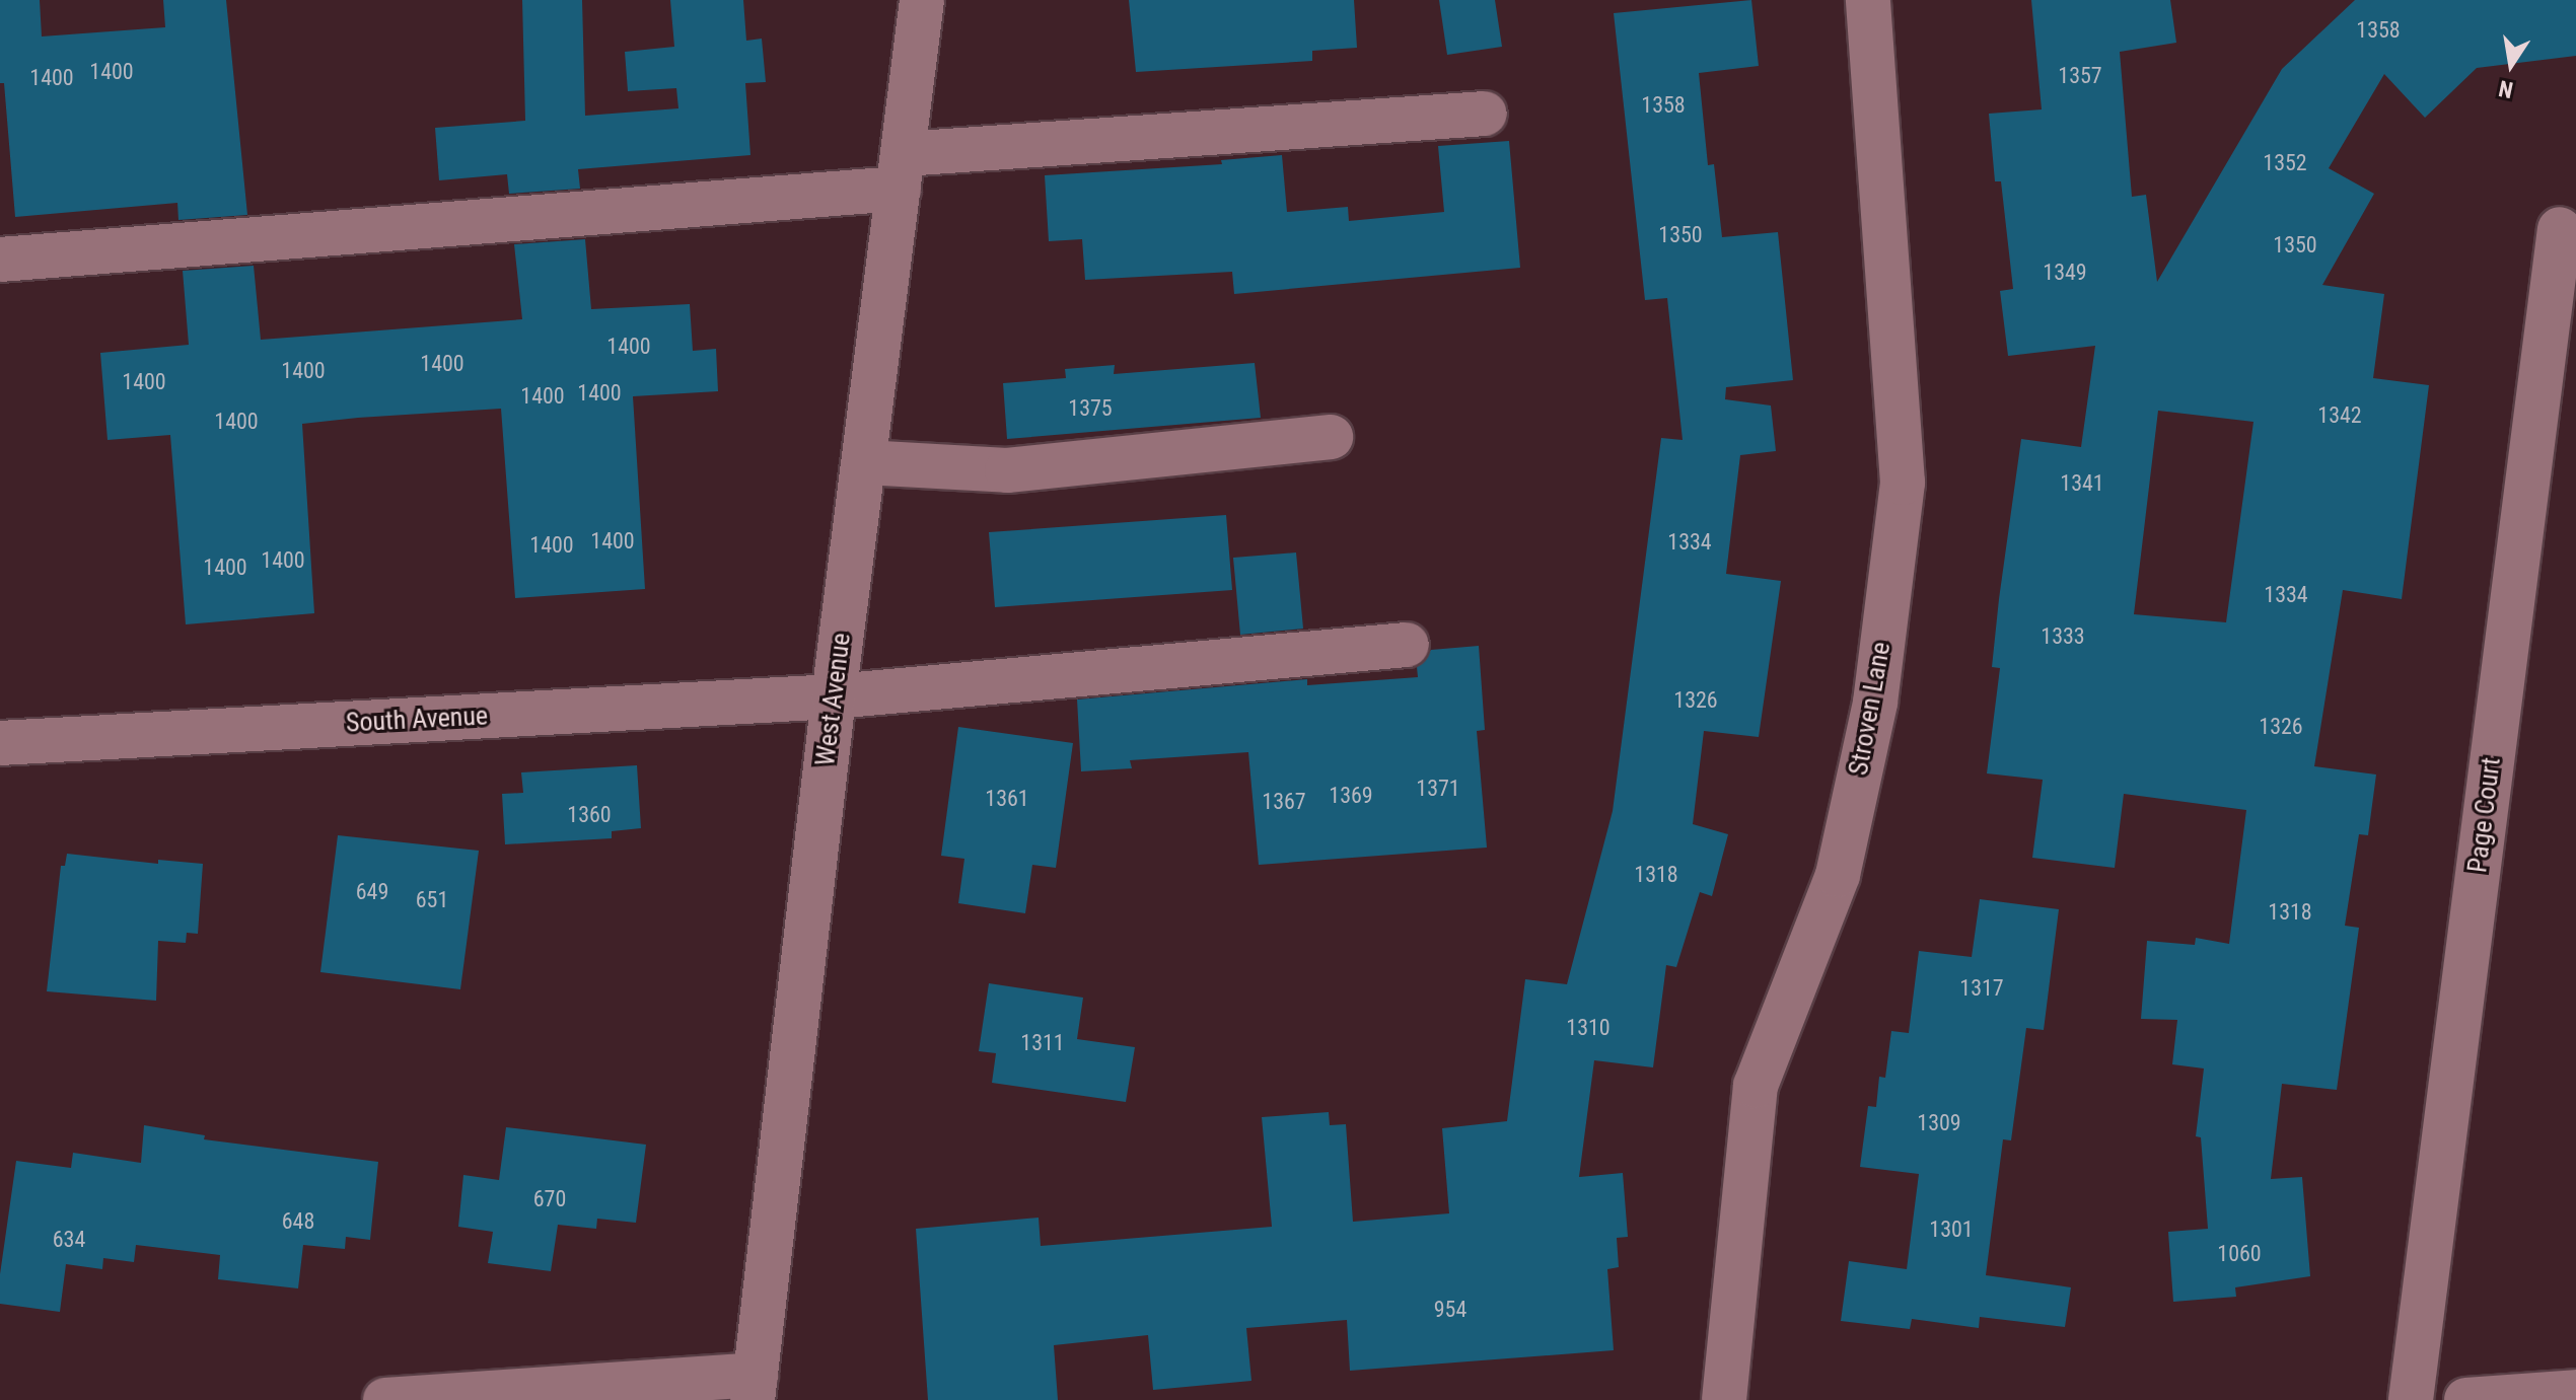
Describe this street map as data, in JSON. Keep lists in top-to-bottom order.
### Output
{
  "streets": {
    "street": [
      "West Avenue",
      "Stroven Lane",
      "South Avenue",
      "Page Court"
    ]
  },
  "crossings": [
    ["West Avenue", "South Avenue"]
  ],
  "house_numbers": [
    "1358",
    "1400",
    "1357",
    "1400",
    "1358",
    "1352",
    "1350",
    "1350",
    "1349",
    "1400",
    "1400",
    "1400",
    "1400",
    "1400",
    "1400",
    "1375",
    "1342",
    "1400",
    "1341",
    "1400",
    "1334",
    "1400",
    "1400",
    "1400",
    "1334",
    "1333",
    "1326",
    "1326",
    "1371",
    "1369",
    "1361",
    "1367",
    "1360",
    "1318",
    "649",
    "651",
    "1318",
    "1317",
    "1310",
    "1311",
    "1309",
    "670",
    "648",
    "1301",
    "634",
    "1060",
    "954"
  ],
  "north": "bottom"
}
